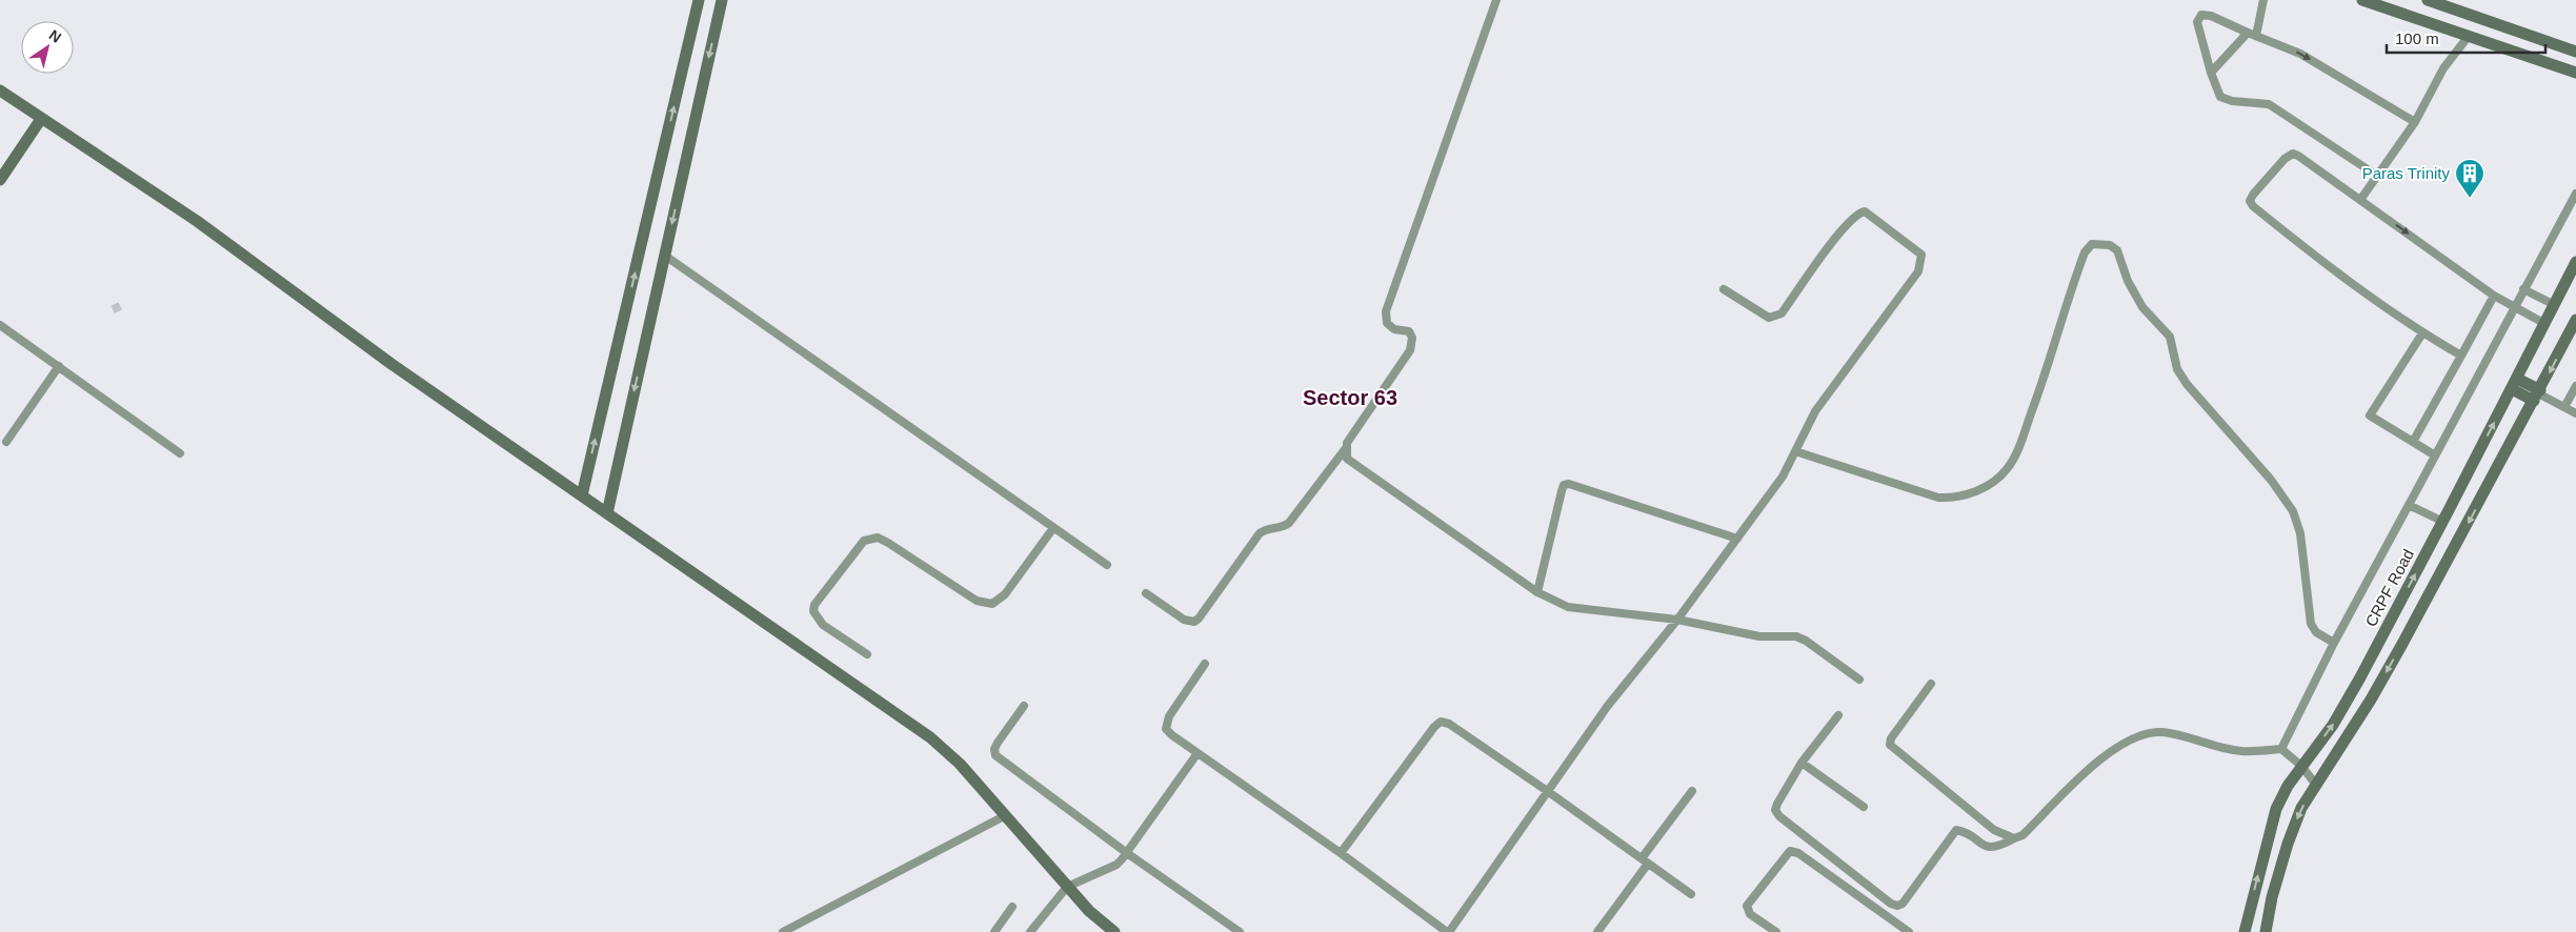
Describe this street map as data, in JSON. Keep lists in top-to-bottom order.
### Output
{
  "streets": {
    "street": ["CRPF Road"]
  },
  "districts": ["Sector 63"],
  "places": {
    "building": ["Paras Trinity"]
  },
  "scale_bar": "100 m",
  "north": "top right"
}
